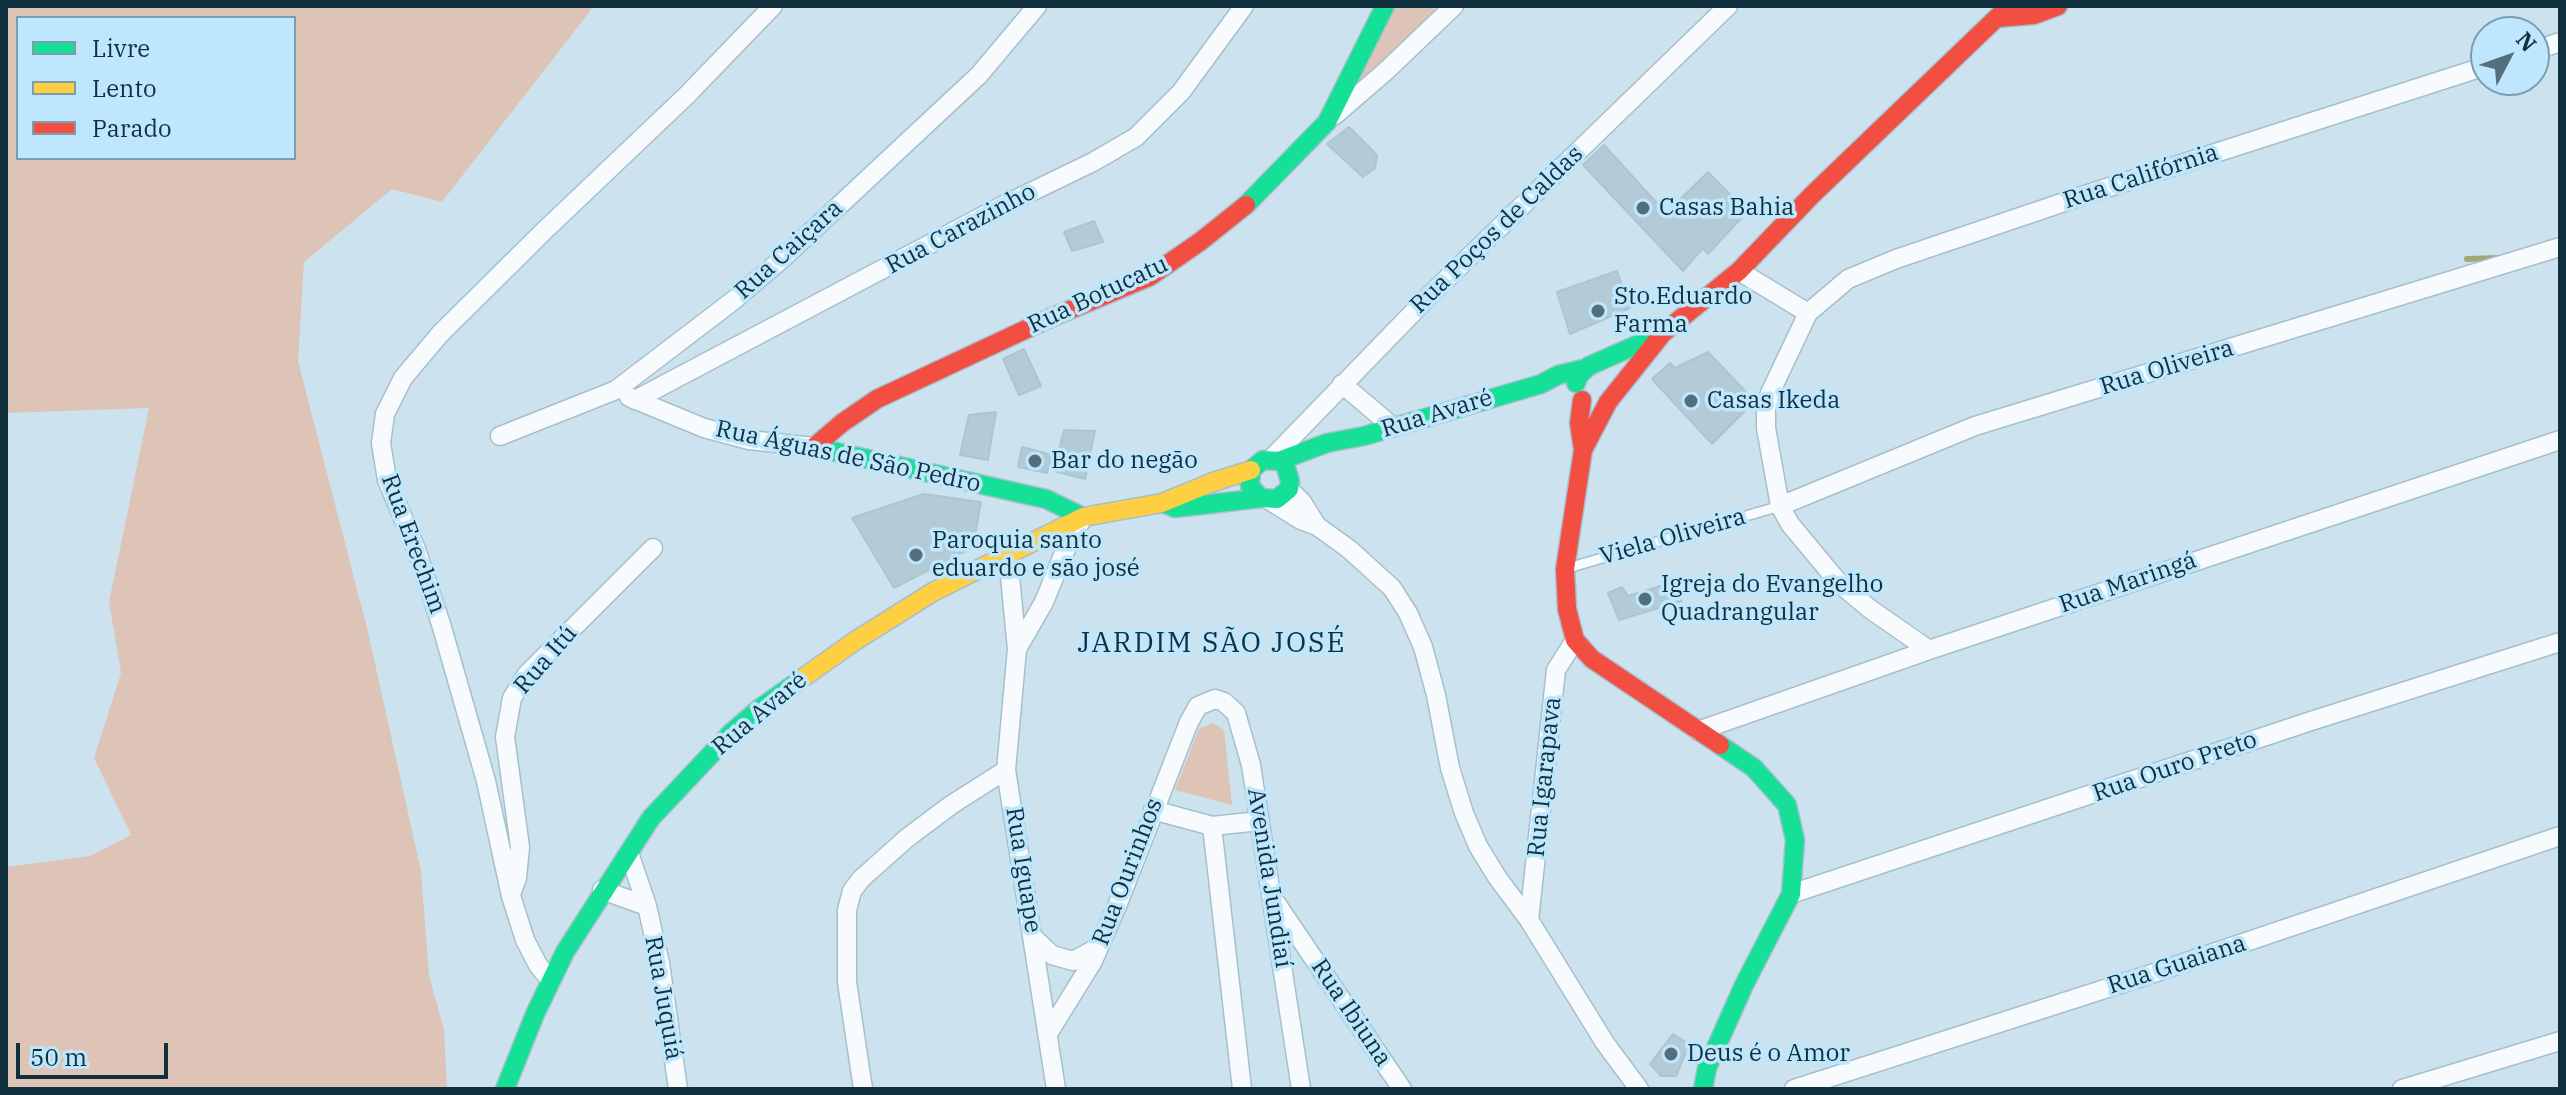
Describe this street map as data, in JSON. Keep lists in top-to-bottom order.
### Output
{
  "streets": {
    "main road": ["Rua Botucatu", "Rua Avaré", "Rua Águas de São Pedro"],
    "street": [
      "Rua Califórnia",
      "Rua Carazinho",
      "Rua Poços de Caldas",
      "Rua Caiçara",
      "Rua Oliveira",
      "Rua Erechim",
      "Rua Maringá",
      "Rua Itú",
      "Rua Ouro Preto",
      "Rua Igarapava",
      "Rua Iguape",
      "Rua Ourinhos",
      "Avenida Jundiaí",
      "Rua Guaiana",
      "Rua Juquiá",
      "Rua Ibiuna"
    ],
    "lane": ["Viela Oliveira"]
  },
  "crossings": [
    ["Rua Carazinho", "Rua Águas de São Pedro"],
    ["Rua Poços de Caldas", "Rua Avaré"],
    ["Rua Caiçara", "Rua Águas de São Pedro"],
    ["Rua Botucatu", "Rua Águas de São Pedro"],
    ["Rua Oliveira", "Viela Oliveira"],
    ["Rua Avaré", "Rua Águas de São Pedro"],
    ["Rua Avaré", "Rua Erechim"],
    ["Rua Avaré", "Rua Iguape"],
    ["Rua Avaré", "Rua Juquiá"],
    ["Rua Águas de São Pedro", "Rua Iguape"],
    ["Rua Erechim", "Rua Itú"],
    ["Rua Iguape", "Rua Ourinhos"],
    ["Rua Ourinhos", "Avenida Jundiaí"],
    ["Avenida Jundiaí", "Rua Ibiuna"]
  ],
  "districts": ["JARDIM SÃO JOSÉ"],
  "places": [
    "Casas Bahia",
    "Sto.Eduardo Farma",
    "Casas Ikeda",
    "Bar do negão",
    "Paroquia santo eduardo e são josé",
    "Igreja do Evangelho Quadrangular",
    "Deus é o Amor"
  ],
  "legend": ["Livre", "Lento", "Parado"],
  "scale_bar": "50 m",
  "north": "top right"
}
